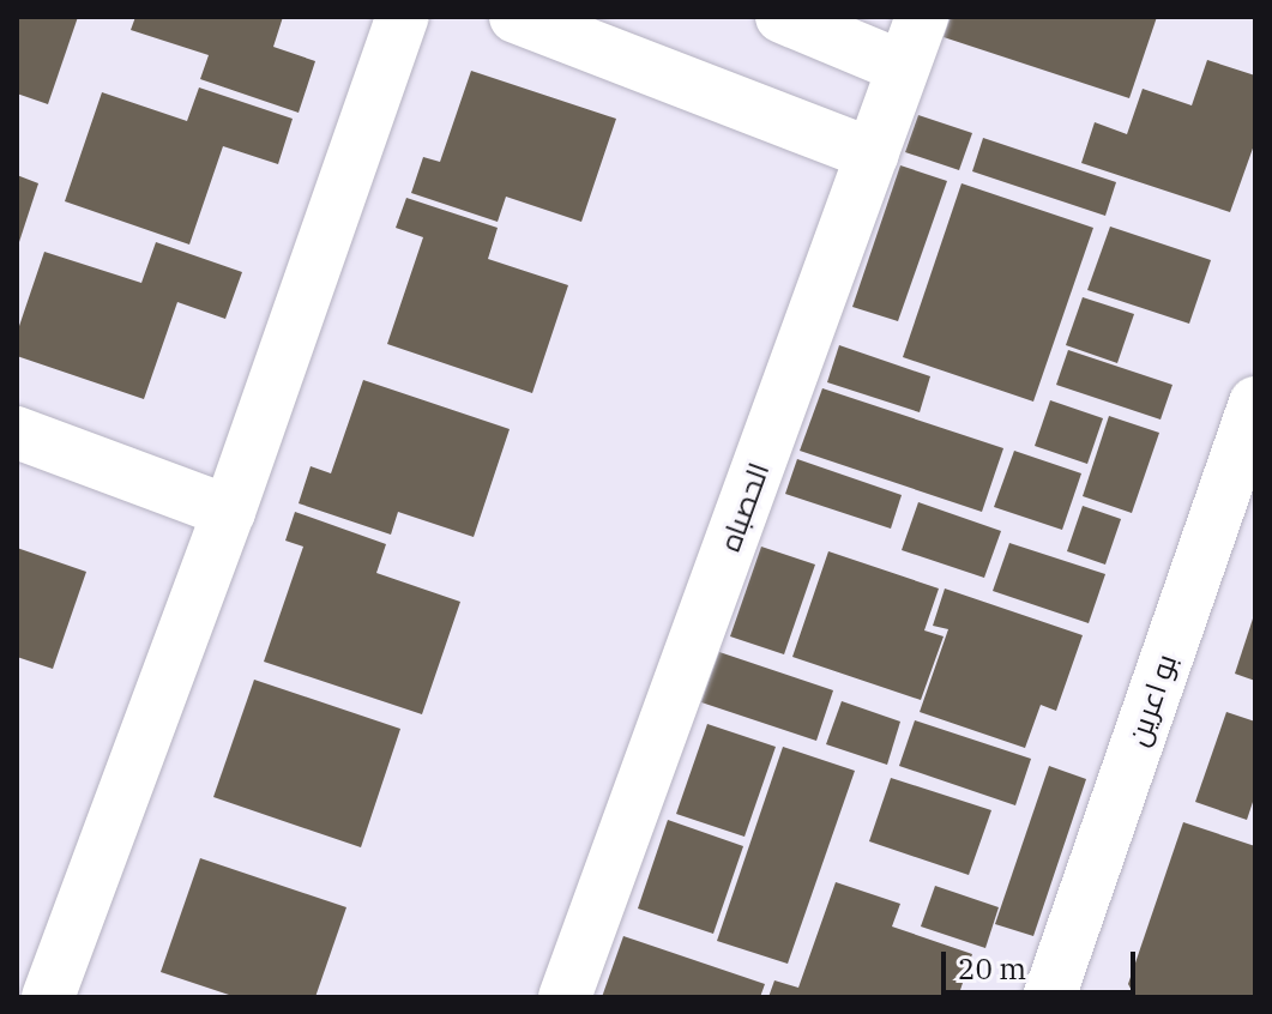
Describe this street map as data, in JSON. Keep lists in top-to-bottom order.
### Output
{
  "streets": {
    "street": ["الحصباه", "بو اعرين"]
  },
  "scale_bar": "20 m"
}
